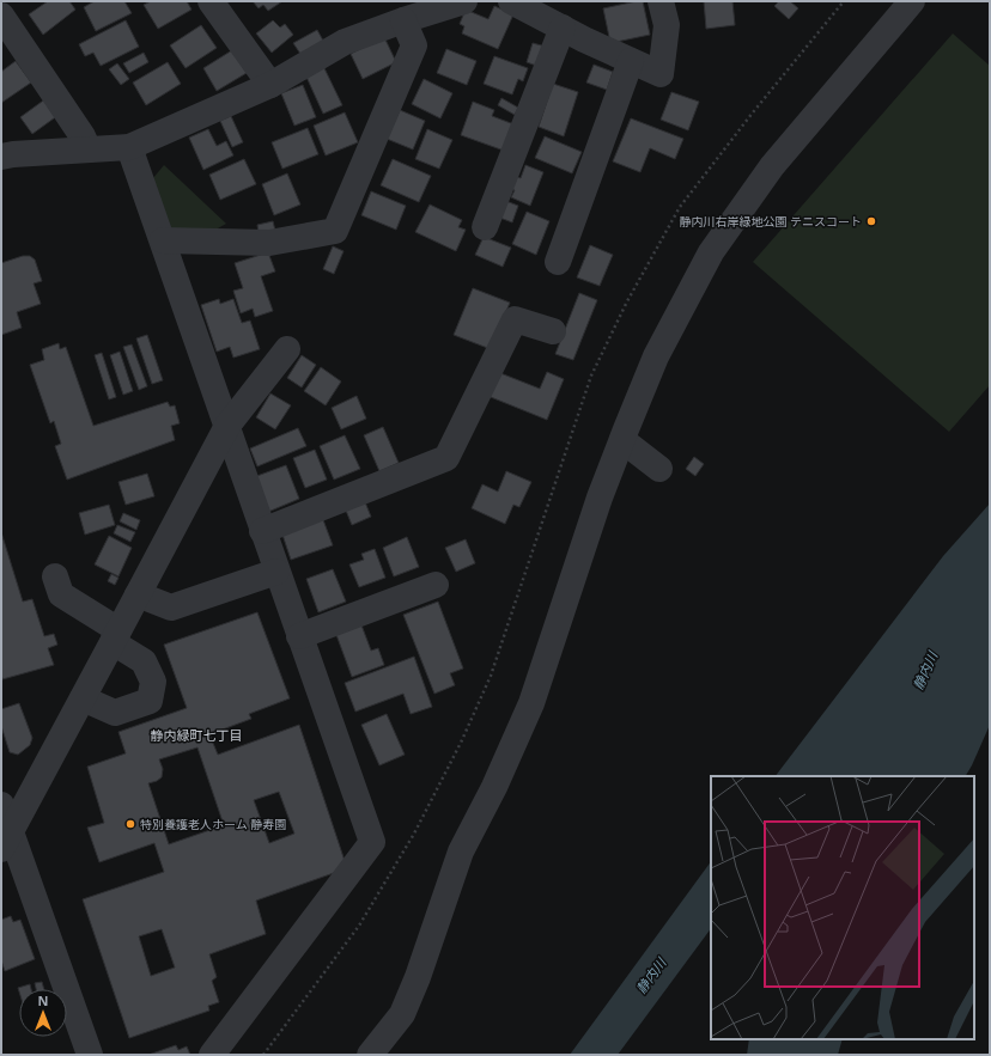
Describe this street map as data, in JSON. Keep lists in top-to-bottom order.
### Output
{
  "districts": ["静内緑町七丁目"],
  "water": ["静内川"],
  "places": ["静内川右岸緑地公園 テニスコート", "特別養護老人ホーム 静寿園"],
  "north": "top"
}
